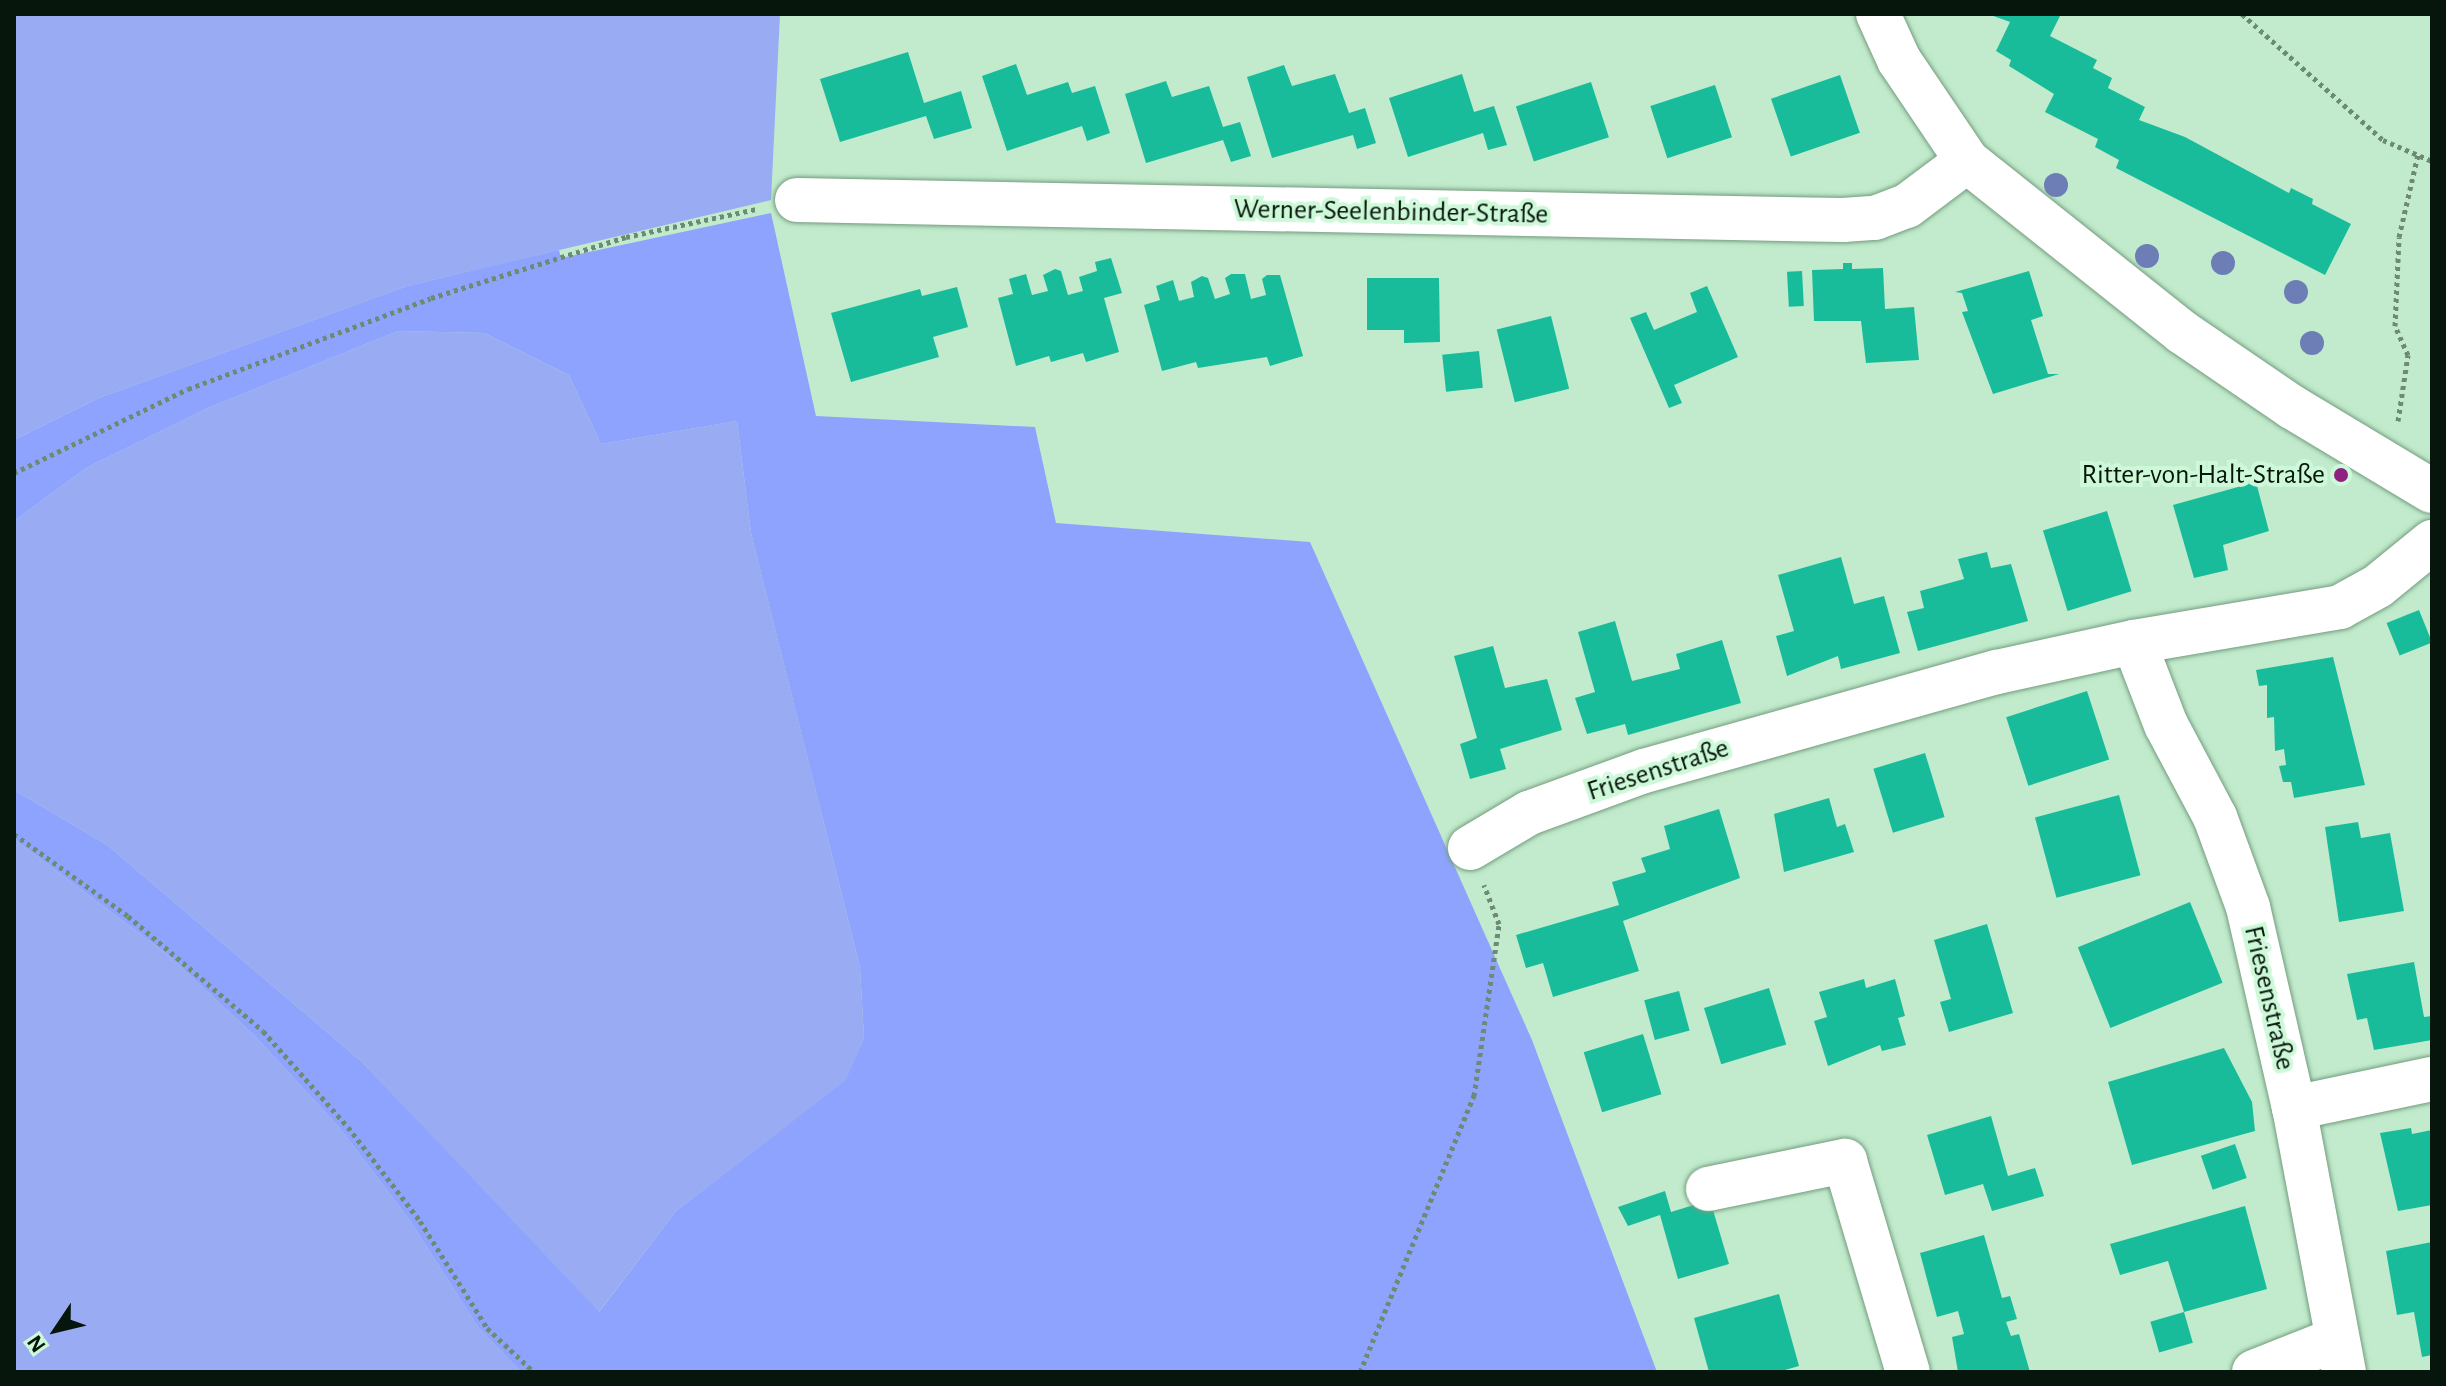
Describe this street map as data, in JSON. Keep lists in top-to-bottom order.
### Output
{
  "streets": {
    "street": ["Werner-Seelenbinder-Straße", "Friesenstraße"]
  },
  "places": ["Ritter-von-Halt-Straße"],
  "north": "bottom left"
}
